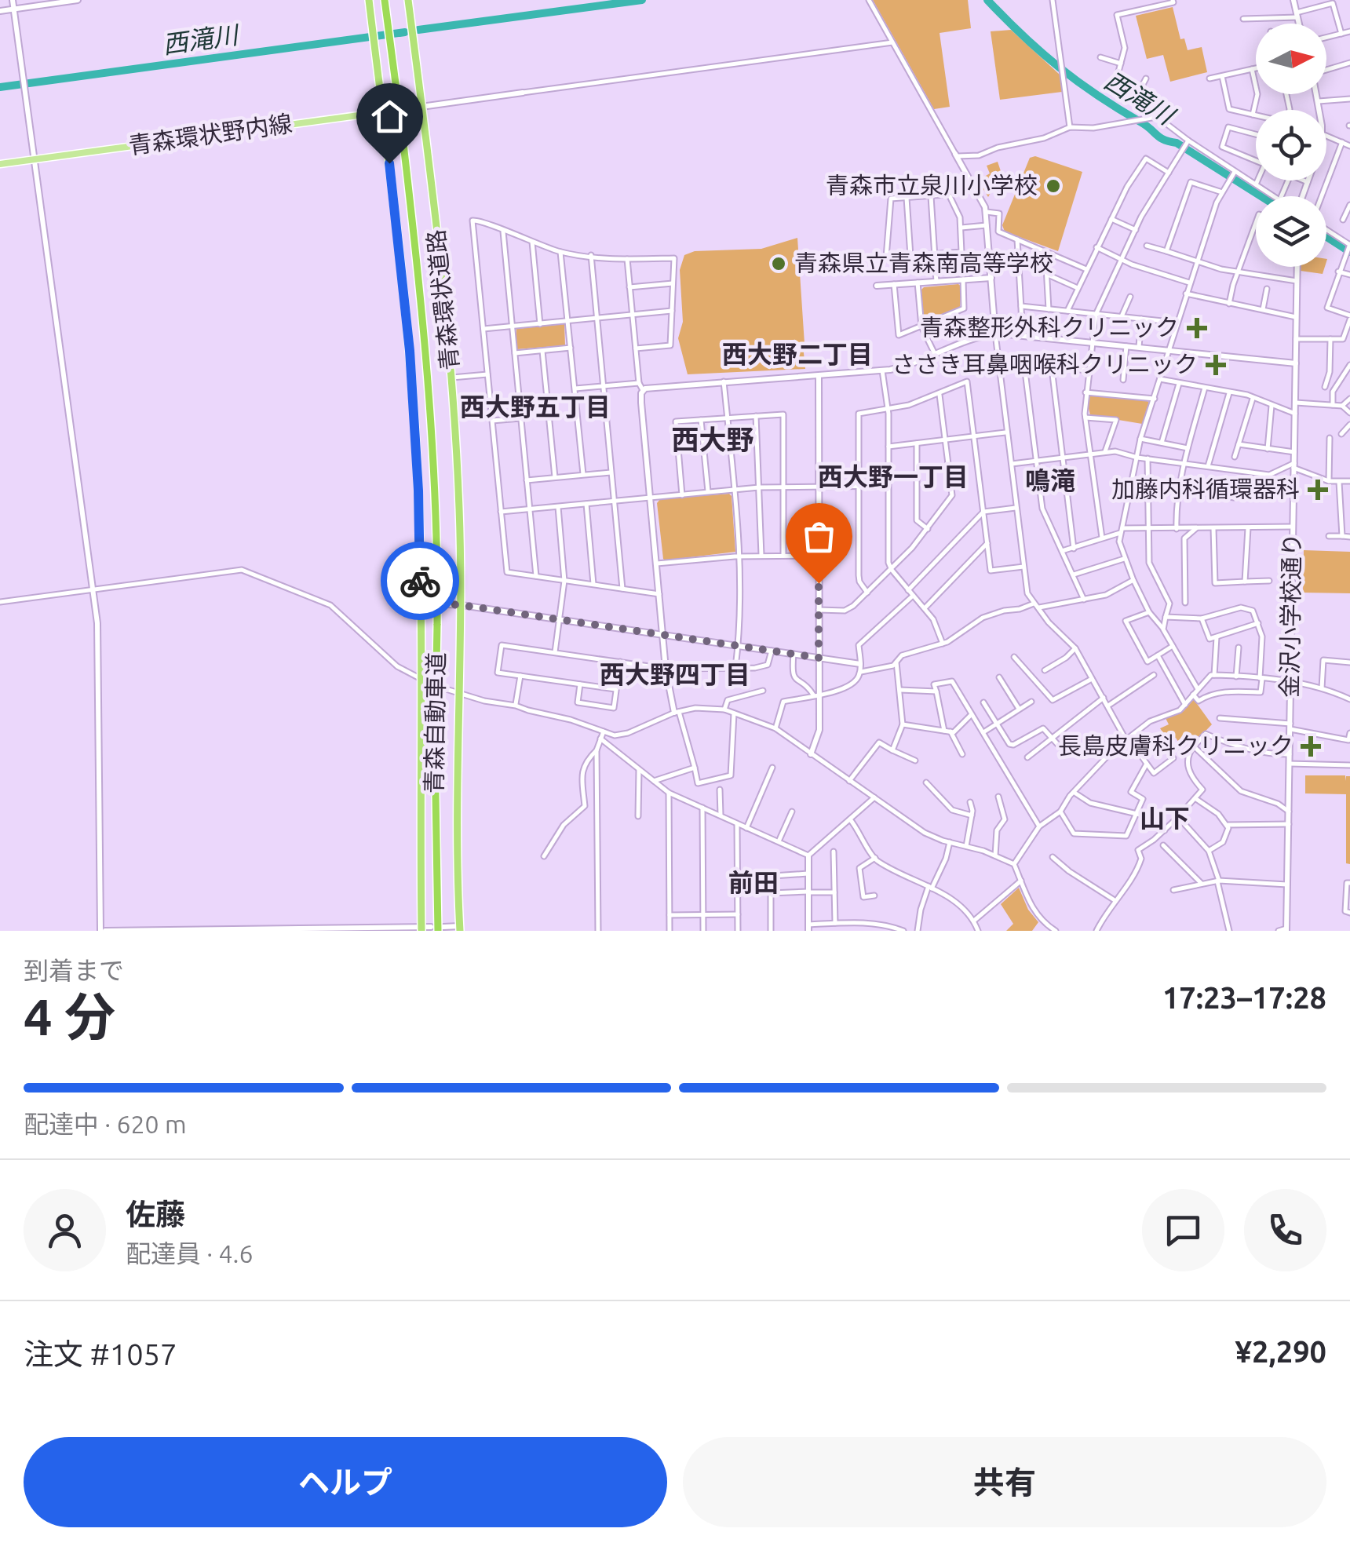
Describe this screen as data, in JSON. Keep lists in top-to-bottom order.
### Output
{
  "streets": {
    "highway": ["青森環状道路", "青森自動車道"],
    "main road": ["青森環状野内線"],
    "street": ["金沢小学校通り"]
  },
  "crossings": [
    ["青森環状野内線", "青森環状道路"]
  ],
  "districts": [
    "西大野二丁目",
    "西大野五丁目",
    "西大野",
    "西大野一丁目",
    "鳴滝",
    "西大野四丁目",
    "山下",
    "前田"
  ],
  "water": ["西滝川"],
  "places": {
    "other": ["青森市立泉川小学校", "青森県立青森南高等学校"],
    "health": [
      "青森整形外科クリニック",
      "ささき耳鼻咽喉科クリニック",
      "加藤内科循環器科",
      "長島皮膚科クリニック"
    ]
  },
  "north": "right",
  "page": {
    "heading": ["4 分", "到着まで", "17:23–17:28"],
    "panel": [
      "佐藤",
      "配達員 · 4.6",
      "注文 #1057",
      "¥2,290"
    ],
    "bar": "配達中 · 620 m",
    "buttons": ["ヘルプ", "共有"]
  }
}
